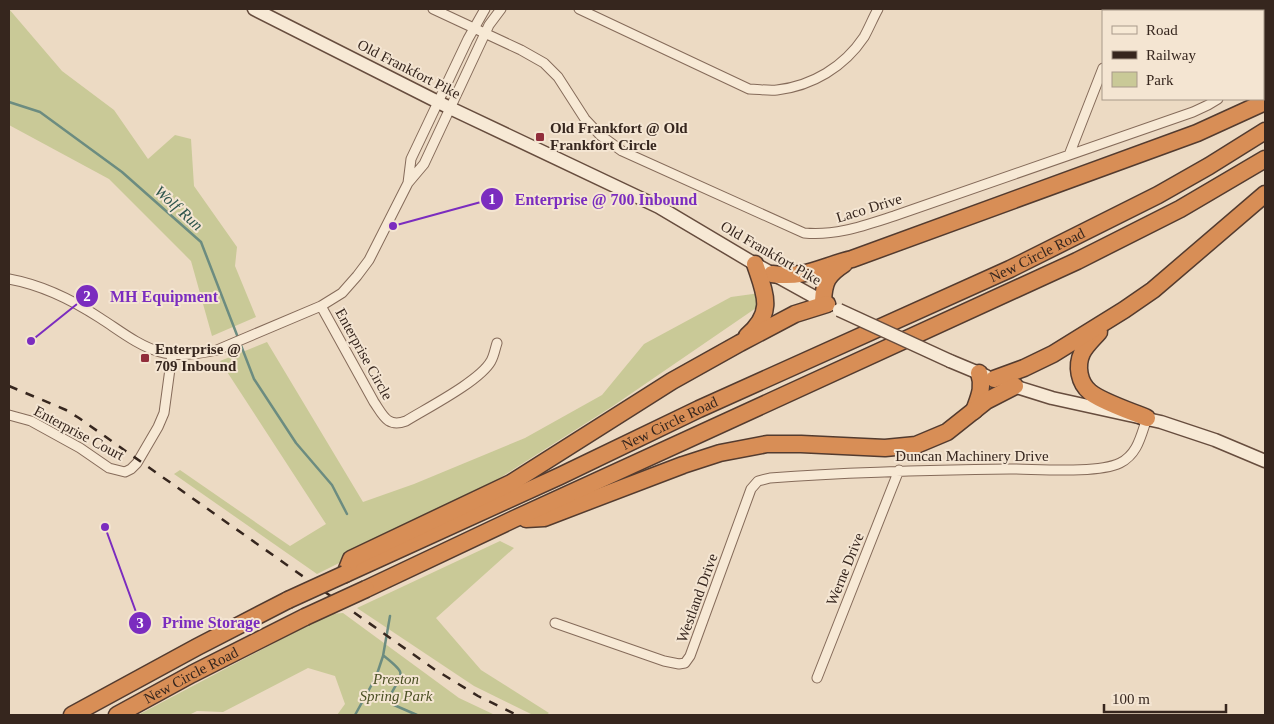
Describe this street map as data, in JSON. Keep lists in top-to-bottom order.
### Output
{
  "streets": {
    "highway": ["New Circle Road"],
    "main road": ["Old Frankfort Pike"],
    "street": [
      "Laco Drive",
      "Enterprise Circle",
      "Enterprise Court",
      "Duncan Machinery Drive",
      "Werne Drive",
      "Westland Drive"
    ]
  },
  "crossings": [
    ["Old Frankfort Pike", "Duncan Machinery Drive"],
    ["Duncan Machinery Drive", "Werne Drive"],
    ["Duncan Machinery Drive", "Westland Drive"]
  ],
  "water": ["Wolf Run"],
  "parks": ["Preston Spring Park"],
  "places": {
    "transit": ["Old Frankfort @ Old Frankfort Circle", "Enterprise @ 709 Inbound"],
    "other": ["Enterprise @ 700 Inbound", "MH Equipment", "Prime Storage"]
  },
  "legend": ["Road", "Railway", "Park"],
  "scale_bar": "100 m"
}
